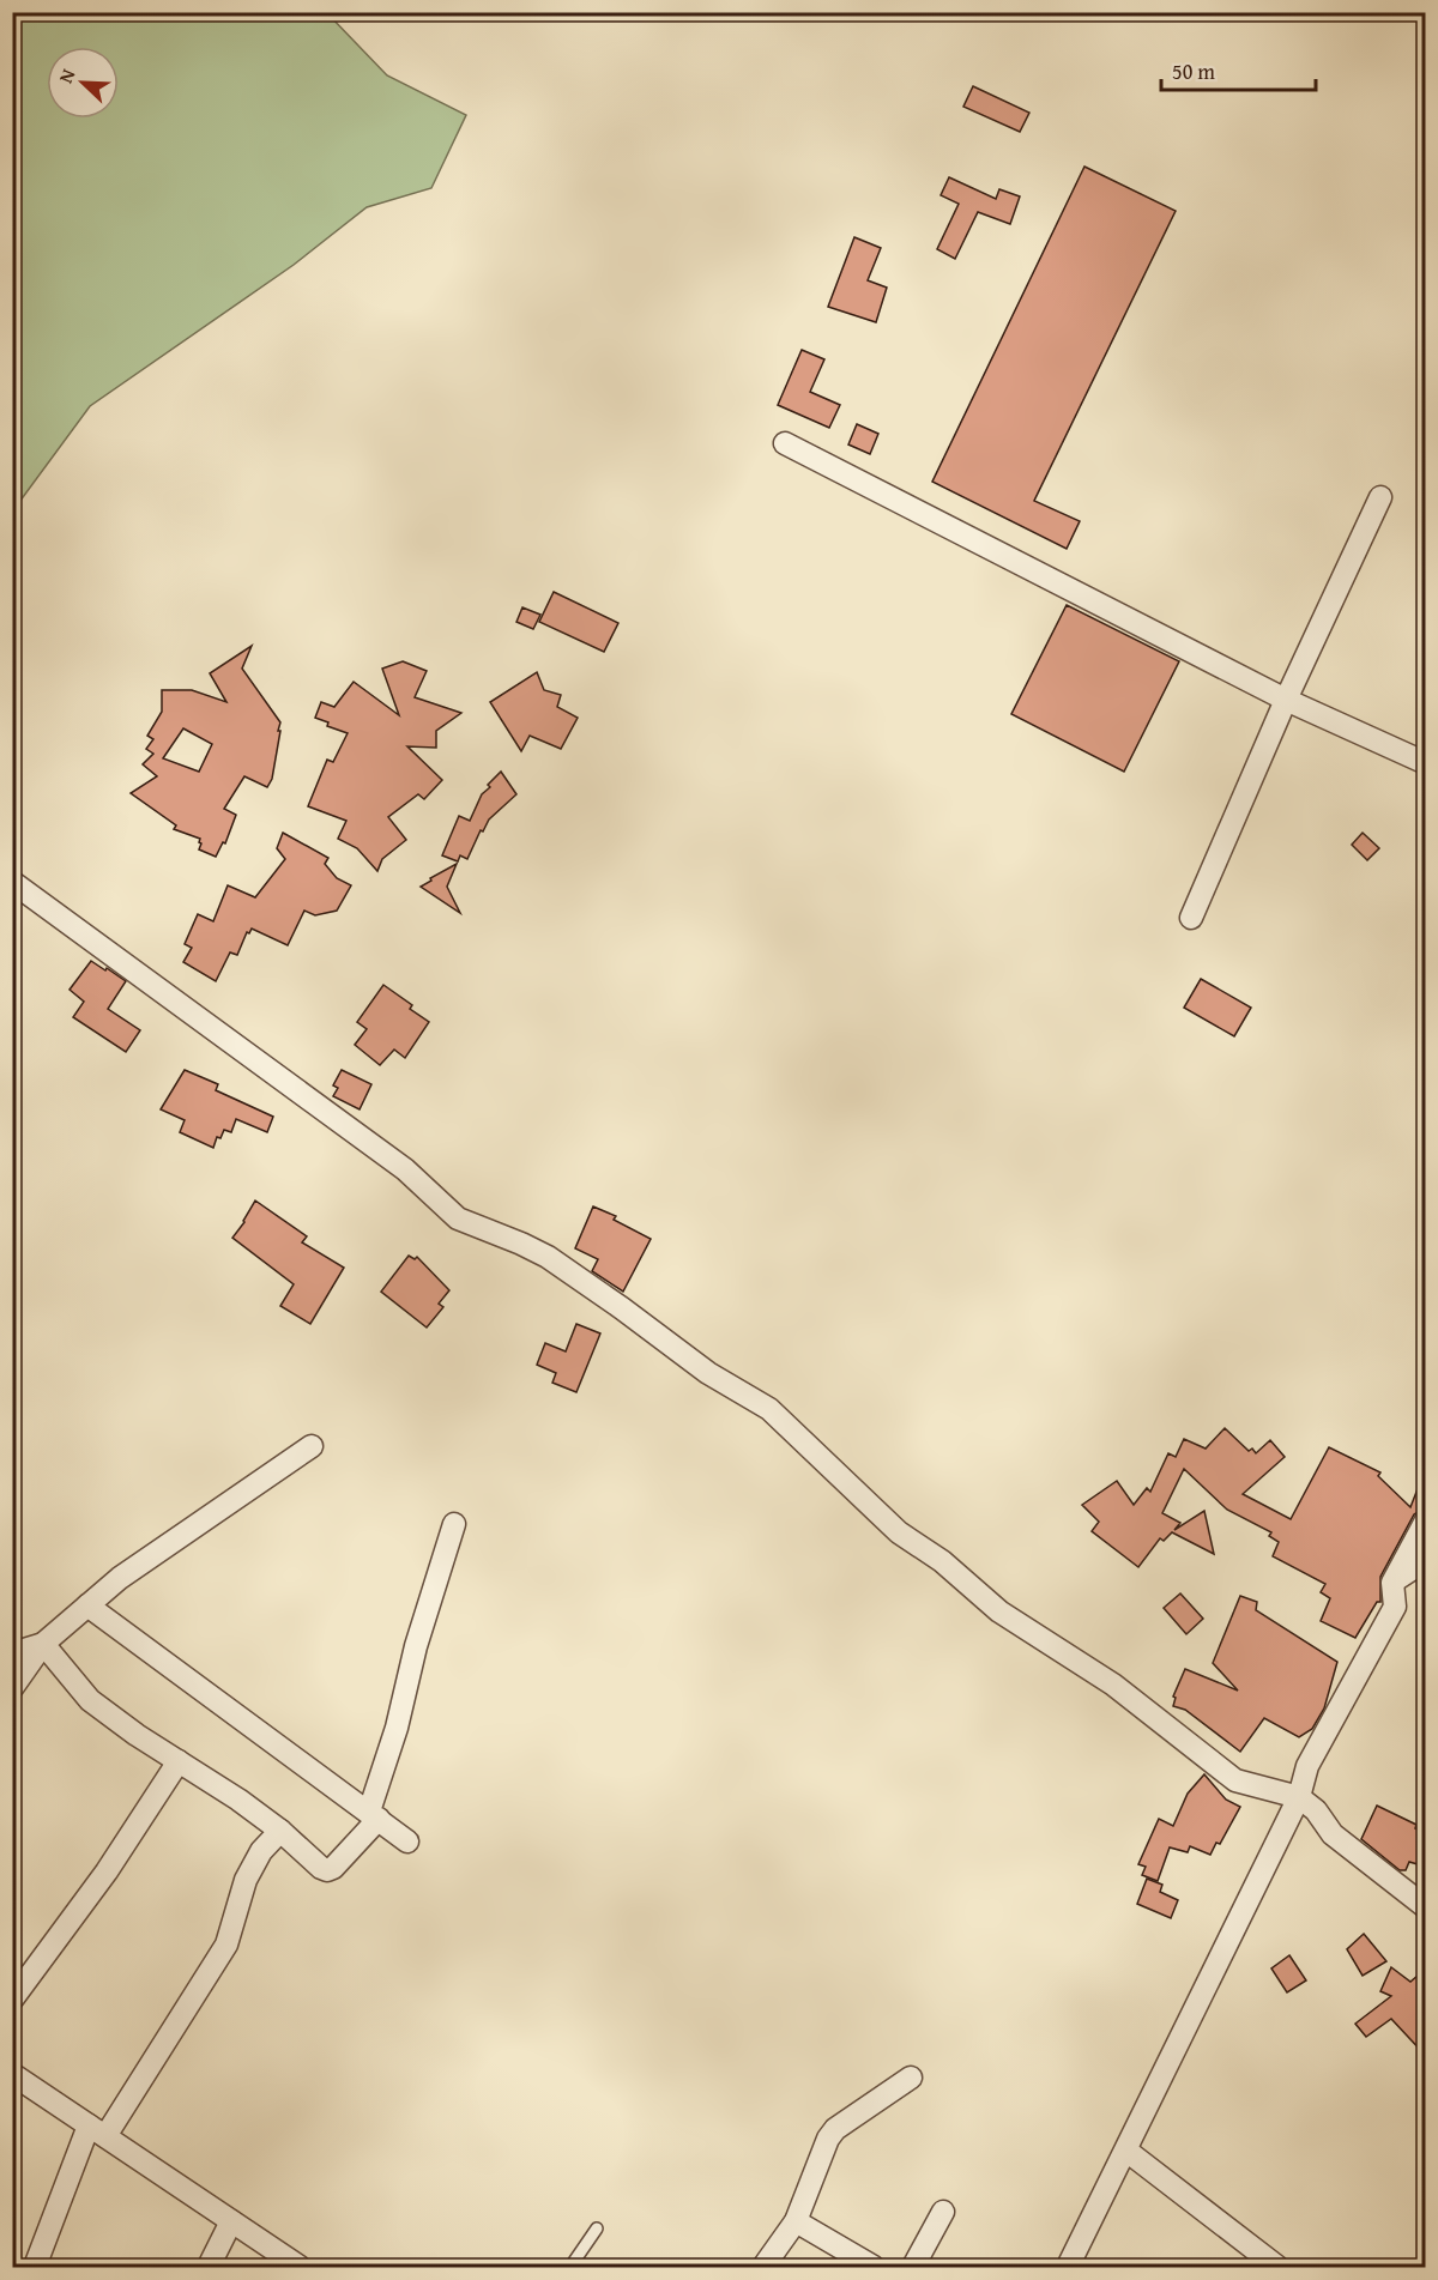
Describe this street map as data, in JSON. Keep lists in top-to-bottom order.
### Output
{
  "scale_bar": "50 m",
  "north": "top left"
}
